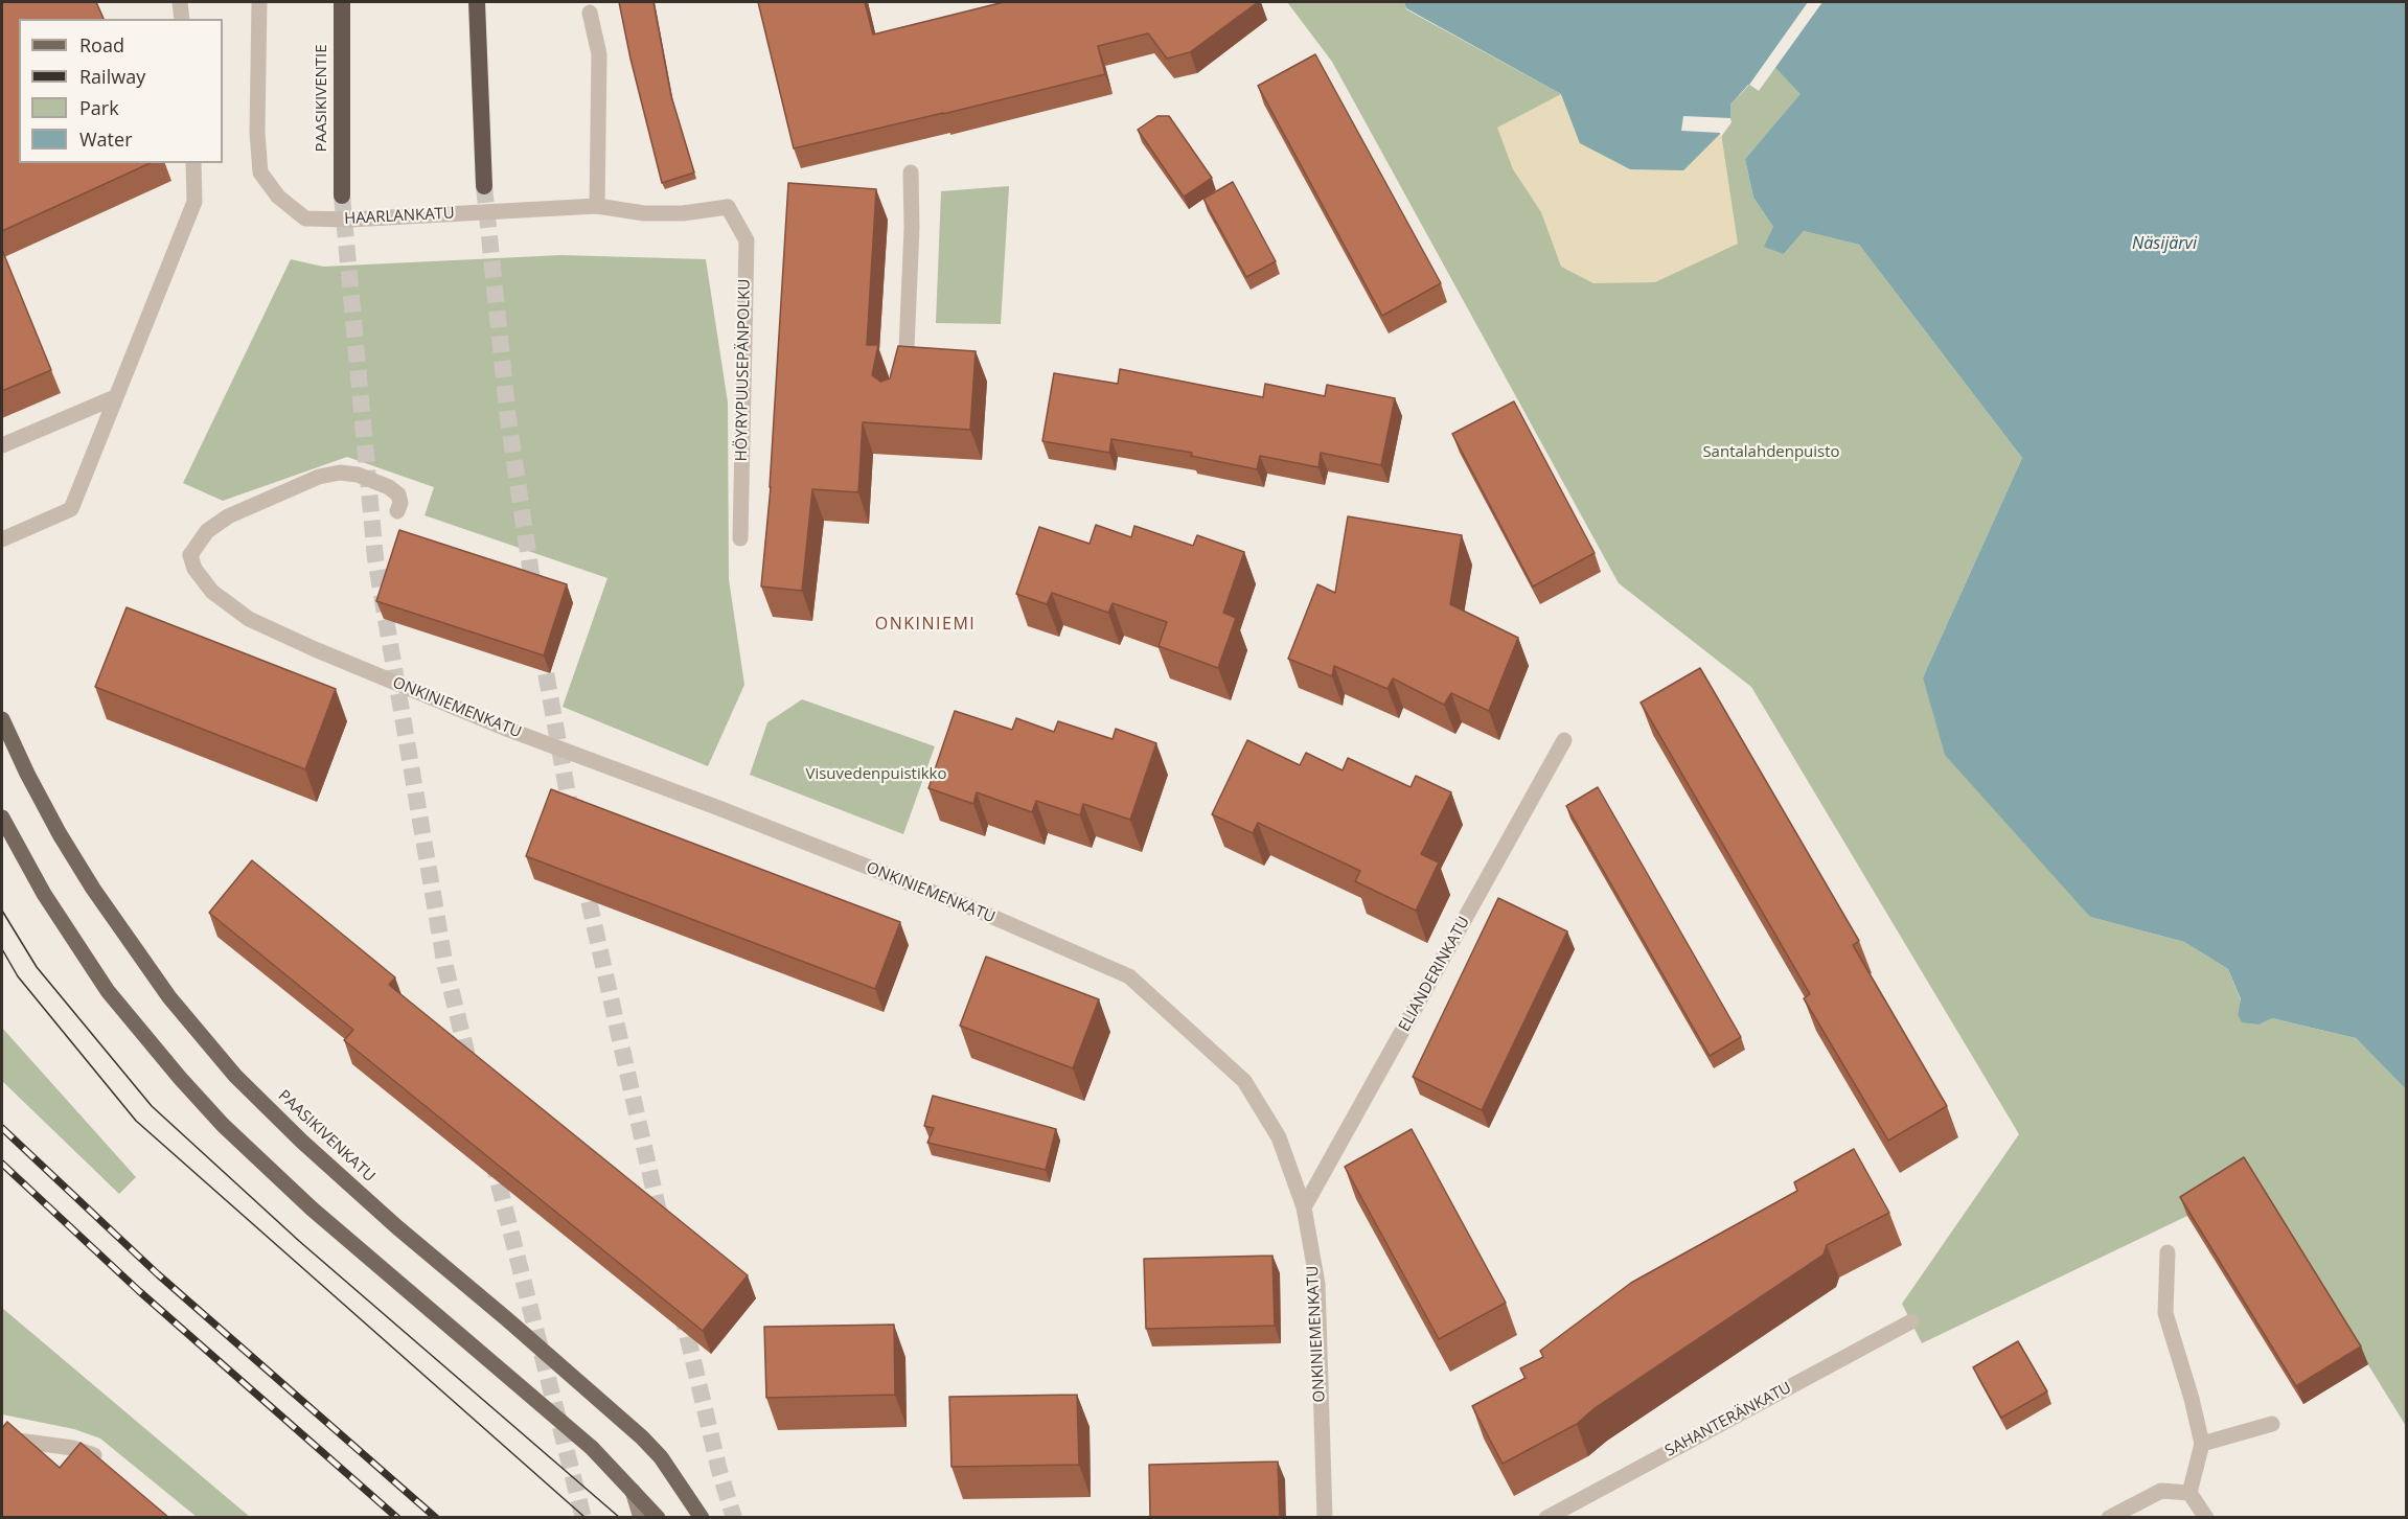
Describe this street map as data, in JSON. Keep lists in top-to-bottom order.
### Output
{
  "streets": {
    "highway": ["PAASIKIVENTIE"],
    "main road": ["PAASIKIVENKATU"],
    "street": [
      "HAARLANKATU",
      "HÖYRYPUUSEPÄNPOLKU",
      "ONKINIEMENKATU",
      "ELIANDERINKATU",
      "SAHANTERÄNKATU"
    ]
  },
  "crossings": [
    ["HAARLANKATU", "HÖYRYPUUSEPÄNPOLKU"],
    ["ONKINIEMENKATU", "ELIANDERINKATU"]
  ],
  "districts": ["ONKINIEMI"],
  "water": ["Näsijärvi"],
  "parks": ["Santalahdenpuisto", "Visuvedenpuistikko"],
  "legend": [
    "Road",
    "Railway",
    "Park",
    "Water"
  ]
}
